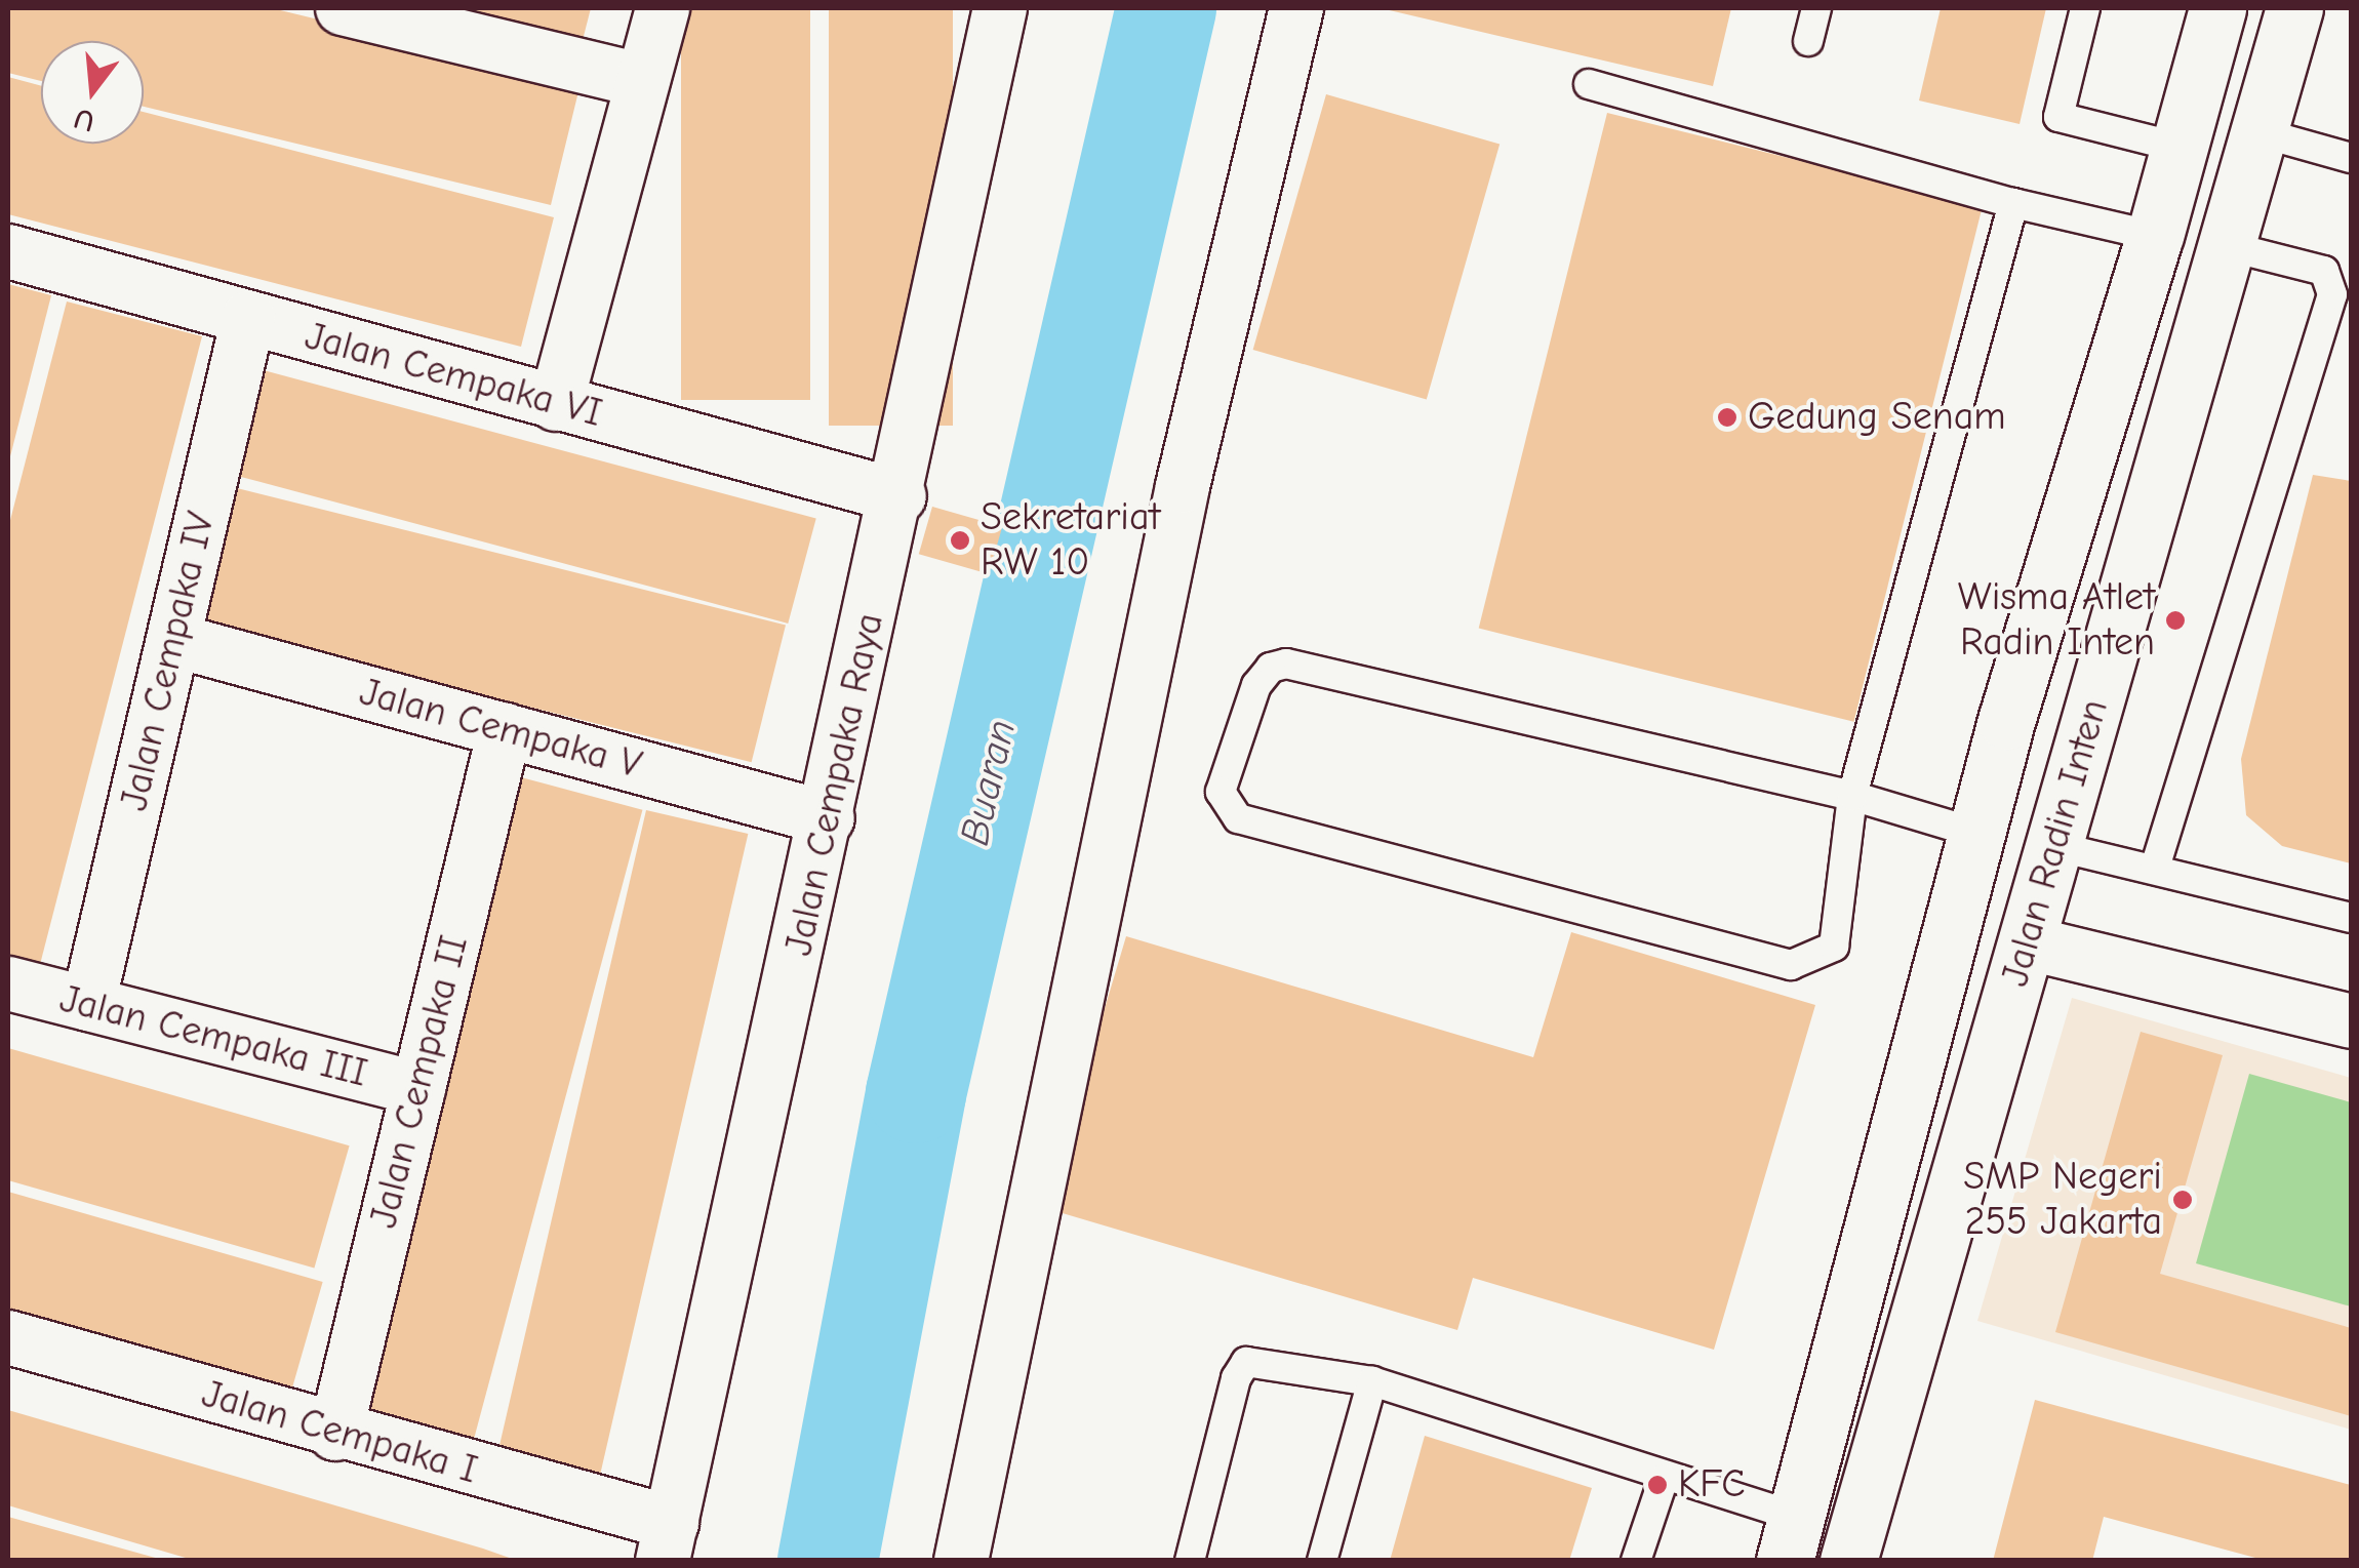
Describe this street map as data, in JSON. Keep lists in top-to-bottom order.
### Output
{
  "streets": {
    "main road": ["Jalan Radin Inten"],
    "street": [
      "Jalan Cempaka VI",
      "Jalan Cempaka IV",
      "Jalan Cempaka V",
      "Jalan Cempaka Raya",
      "Jalan Cempaka III",
      "Jalan Cempaka II",
      "Jalan Cempaka I"
    ]
  },
  "crossings": [
    ["Jalan Cempaka VI", "Jalan Cempaka IV"],
    ["Jalan Cempaka VI", "Jalan Cempaka Raya"],
    ["Jalan Cempaka IV", "Jalan Cempaka V"],
    ["Jalan Cempaka IV", "Jalan Cempaka III"],
    ["Jalan Cempaka V", "Jalan Cempaka Raya"],
    ["Jalan Cempaka V", "Jalan Cempaka II"],
    ["Jalan Cempaka Raya", "Jalan Cempaka I"],
    ["Jalan Cempaka III", "Jalan Cempaka II"],
    ["Jalan Cempaka II", "Jalan Cempaka I"]
  ],
  "water": ["Buaran"],
  "places": [
    "Gedung Senam",
    "Sekretariat RW 10",
    "Wisma Atlet Radin Inten",
    "SMP Negeri 255 Jakarta",
    "KFC"
  ],
  "north": "bottom"
}
